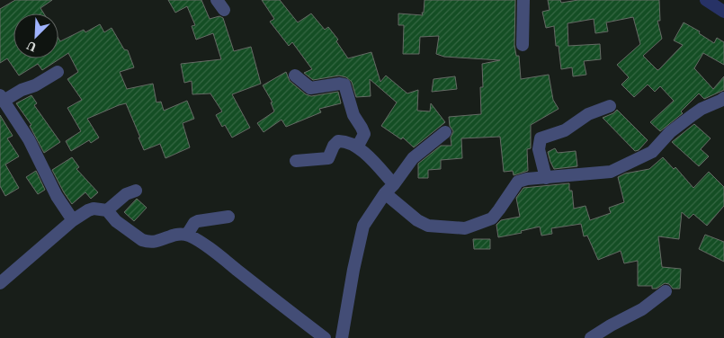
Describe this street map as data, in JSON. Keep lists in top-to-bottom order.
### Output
{
  "north": "bottom left"
}
